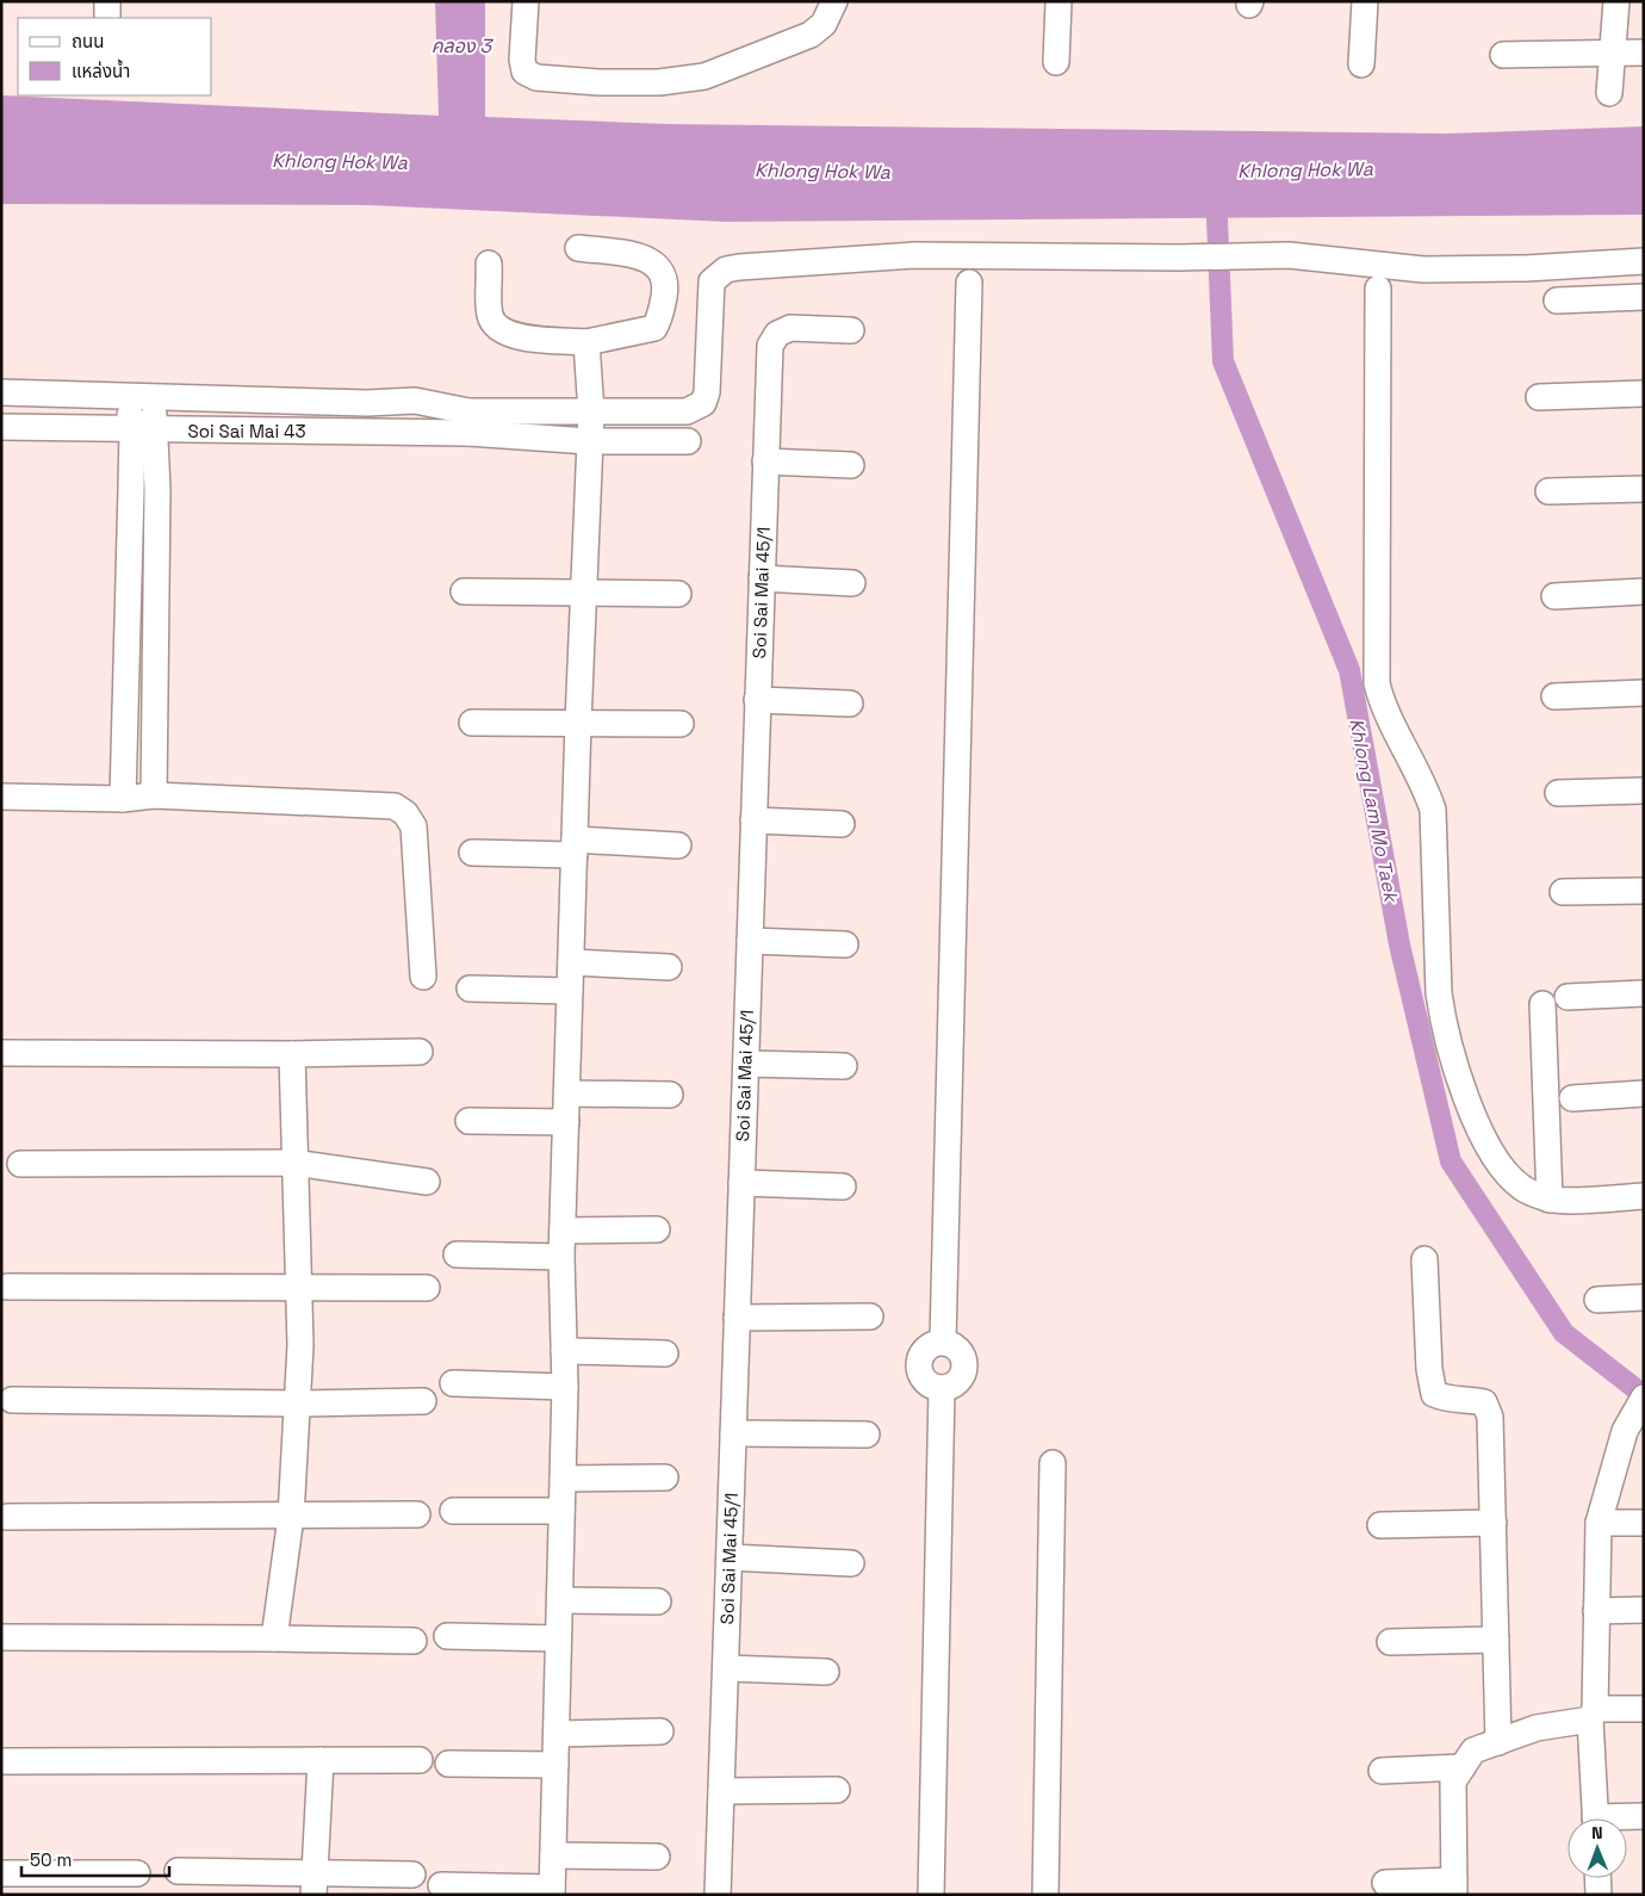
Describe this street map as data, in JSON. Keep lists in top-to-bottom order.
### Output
{
  "streets": {
    "street": ["Soi Sai Mai 43", "Soi Sai Mai 45/1"]
  },
  "water": ["คลอง 3", "Khlong Hok Wa", "Khlong Lam Mo Taek"],
  "legend": ["ถนน", "แหล่งน้ำ"],
  "scale_bar": "50 m",
  "north": "top"
}
